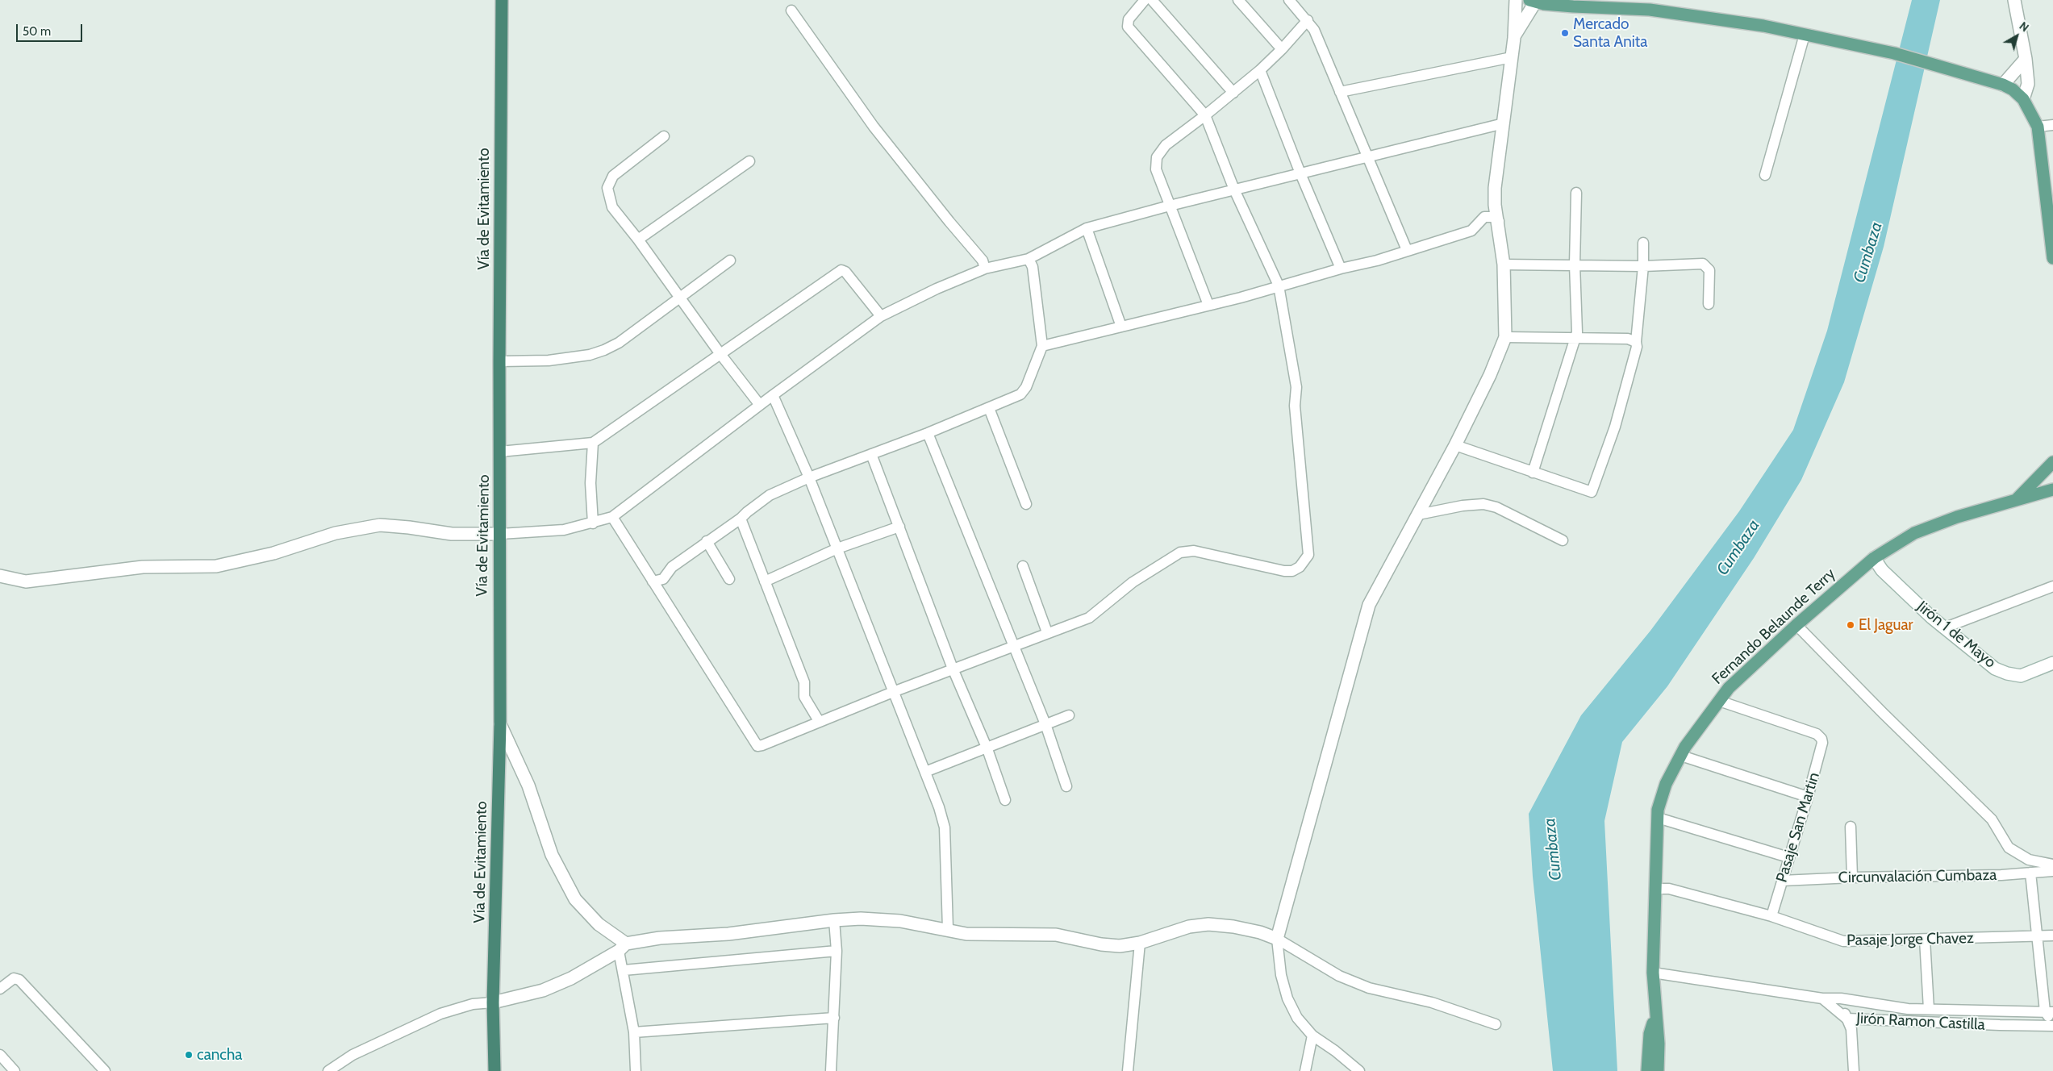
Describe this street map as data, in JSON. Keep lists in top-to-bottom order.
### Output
{
  "streets": {
    "highway": ["Vía de Evitamiento"],
    "main road": ["Fernando Belaunde Terry"],
    "street": [
      "Jirón 1 de Mayo",
      "Pasaje San Martin",
      "Circunvalación Cumbaza",
      "Pasaje Jorge Chavez",
      "Jirón Ramon Castilla"
    ]
  },
  "crossings": [
    ["Fernando Belaunde Terry", "Jirón 1 de Mayo"],
    ["Fernando Belaunde Terry", "Pasaje San Martin"],
    ["Fernando Belaunde Terry", "Pasaje Jorge Chavez"],
    ["Fernando Belaunde Terry", "Jirón Ramon Castilla"],
    ["Pasaje San Martin", "Circunvalación Cumbaza"],
    ["Pasaje San Martin", "Pasaje Jorge Chavez"]
  ],
  "water": ["Cumbaza"],
  "places": ["Mercado Santa Anita", "El Jaguar", "cancha"],
  "scale_bar": "50 m",
  "north": "top right"
}
